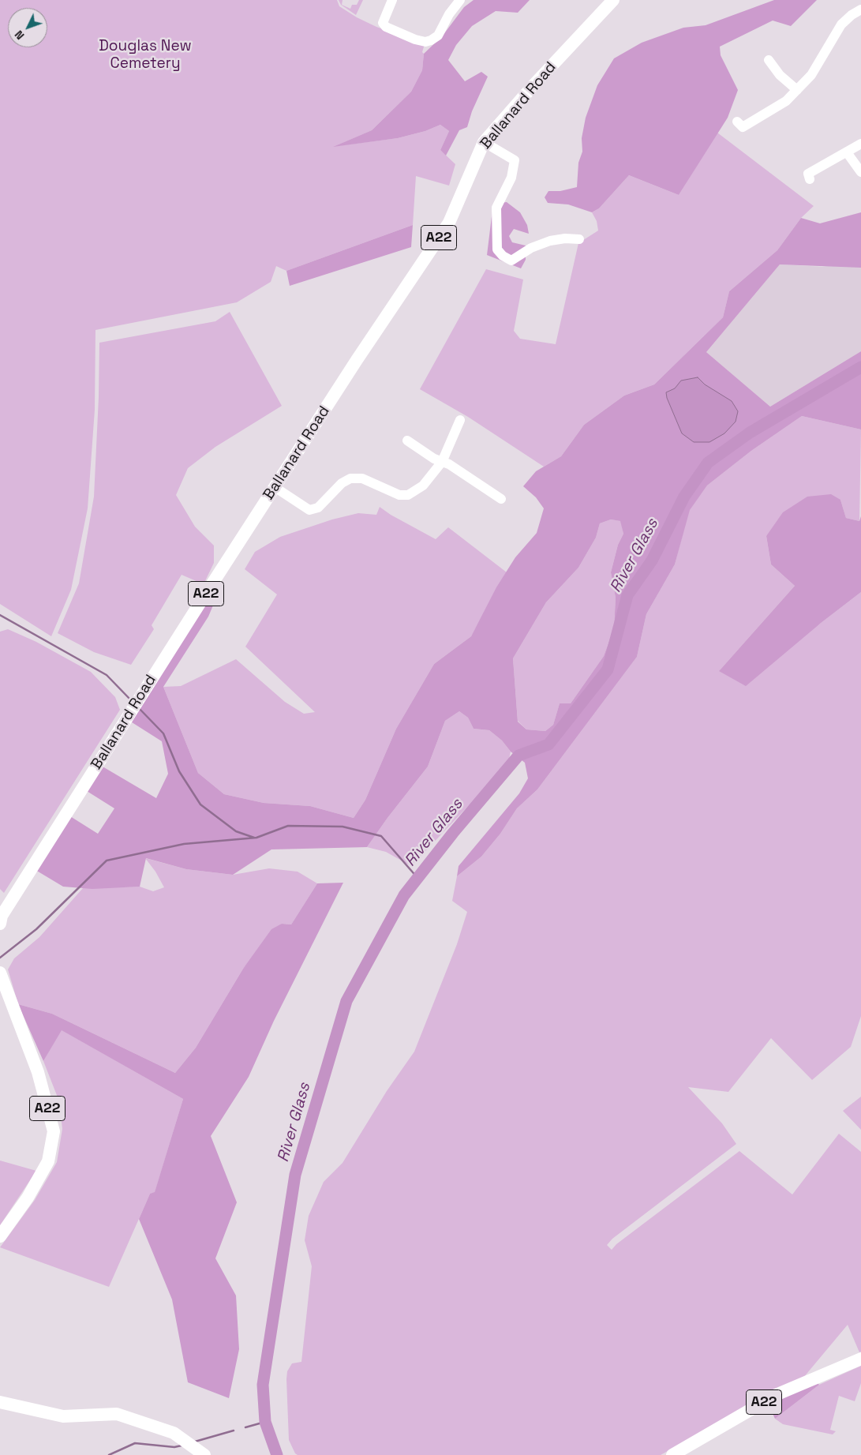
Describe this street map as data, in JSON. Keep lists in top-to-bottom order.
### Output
{
  "streets": {
    "main road": ["Ballanard Road", "A22"]
  },
  "water": ["River Glass"],
  "parks": ["Douglas New Cemetery"],
  "north": "bottom left"
}
